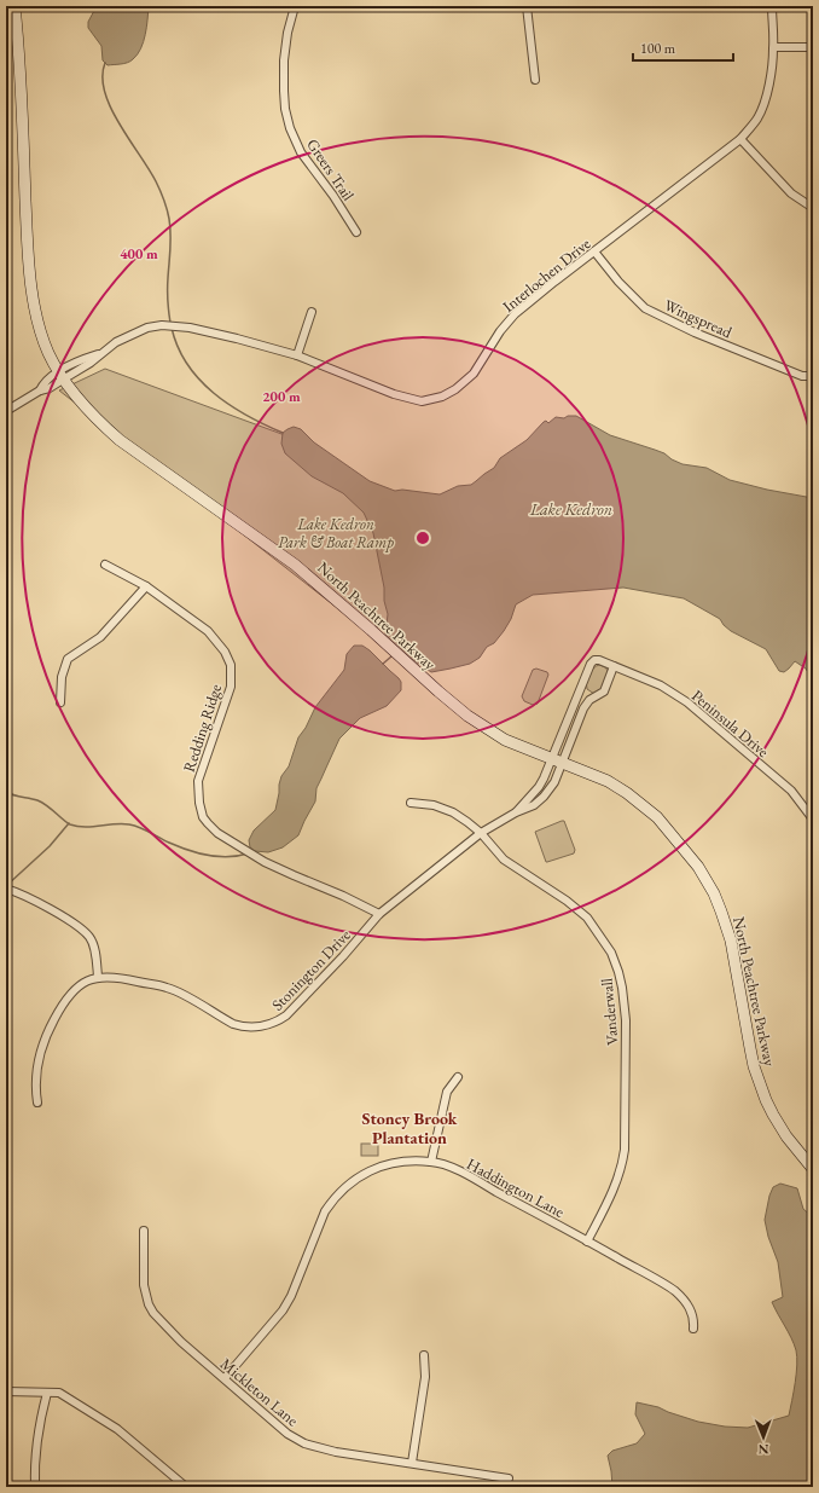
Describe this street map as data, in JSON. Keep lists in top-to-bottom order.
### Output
{
  "streets": {
    "street": [
      "Greers Trail",
      "Interlochen Drive",
      "Wingspread",
      "North Peachtree Parkway",
      "Peninsula Drive",
      "Redding Ridge",
      "Stonington Drive",
      "Vanderwall",
      "Haddington Lane",
      "Mickleton Lane"
    ]
  },
  "crossings": [
    ["Interlochen Drive", "Wingspread"],
    ["Interlochen Drive", "North Peachtree Parkway"],
    ["North Peachtree Parkway", "Peninsula Drive"],
    ["North Peachtree Parkway", "Stonington Drive"],
    ["Peninsula Drive", "Stonington Drive"],
    ["Redding Ridge", "Stonington Drive"],
    ["Stonington Drive", "Vanderwall"],
    ["Vanderwall", "Haddington Lane"],
    ["Haddington Lane", "Mickleton Lane"]
  ],
  "districts": ["Stoney Brook Plantation"],
  "water": ["Lake Kedron"],
  "parks": ["Lake Kedron Park & Boat Ramp"],
  "scale_bar": "100 m",
  "north": "bottom",
  "rings": ["400 m", "200 m"]
}
